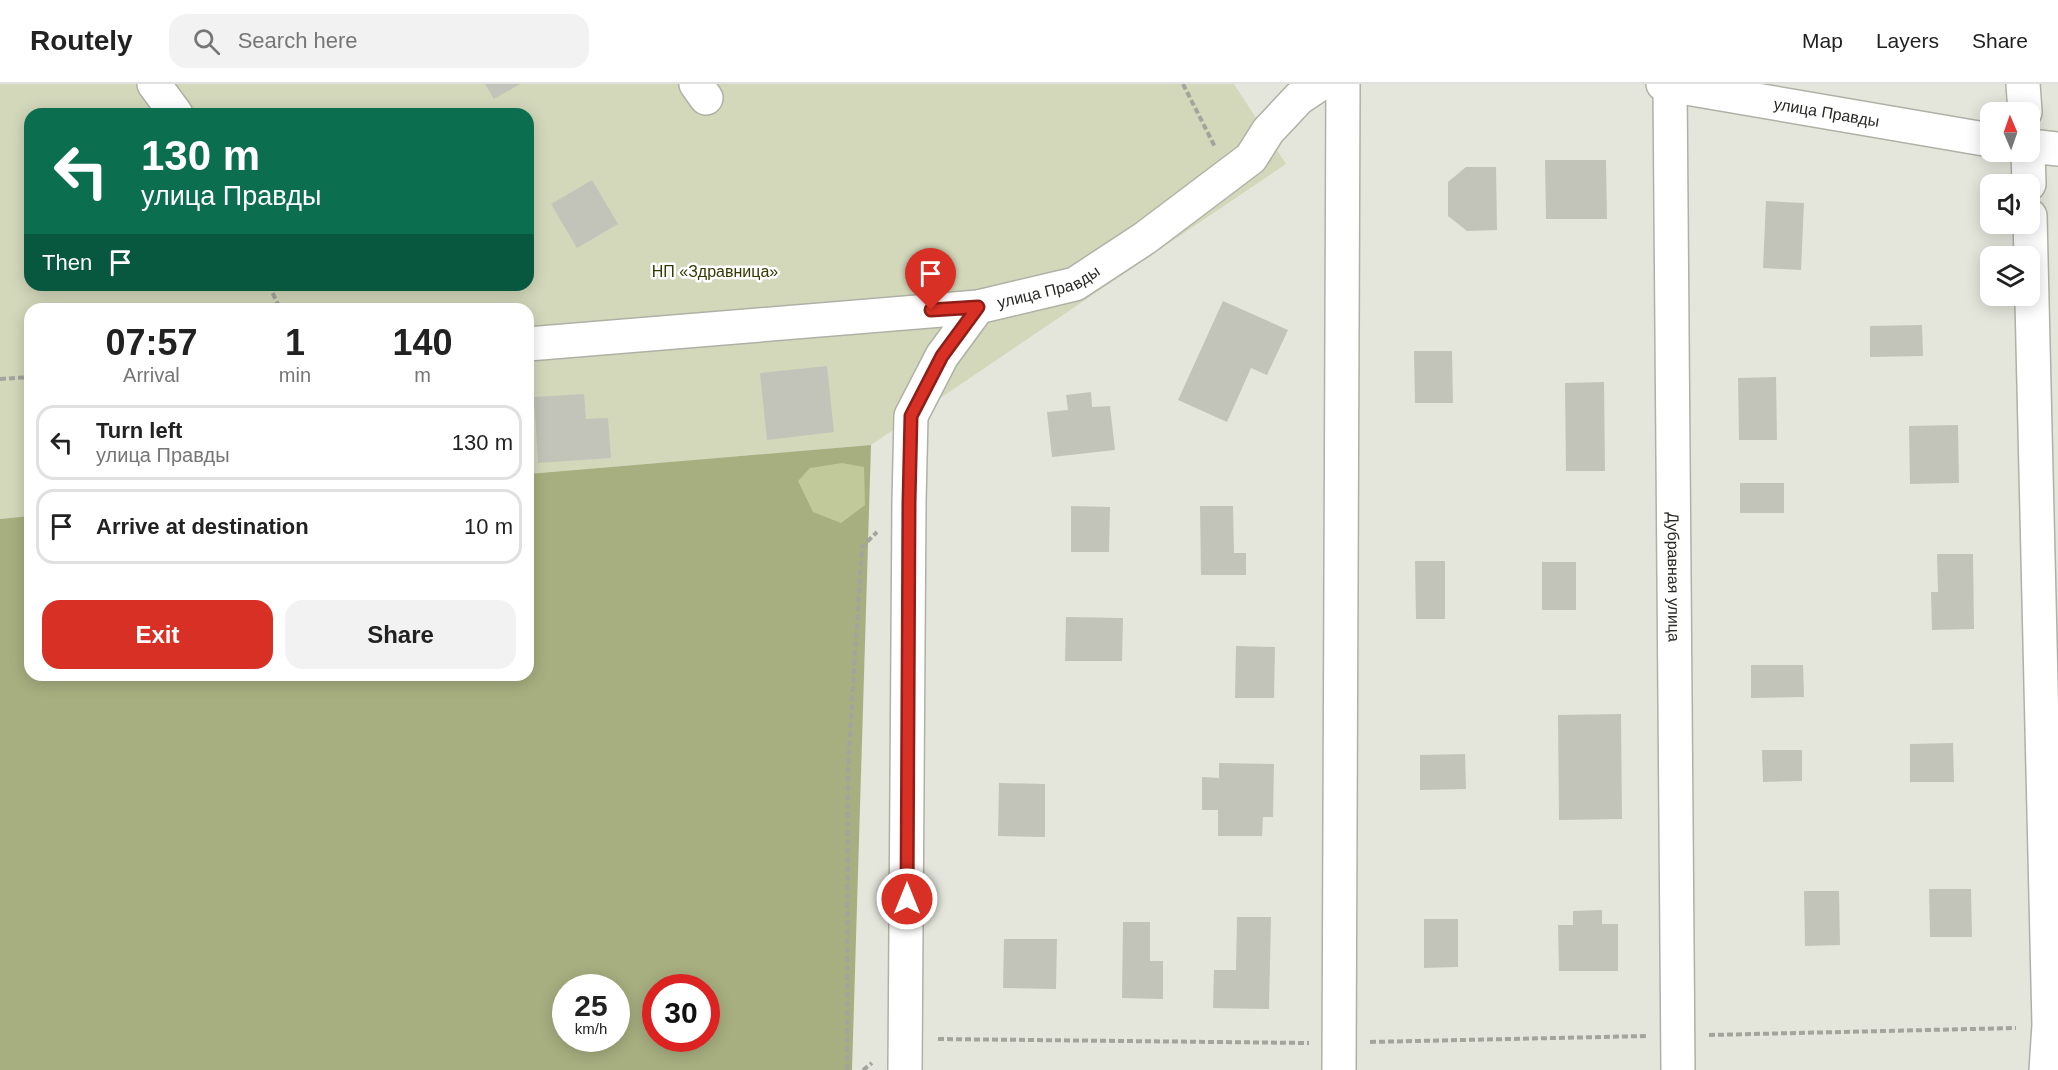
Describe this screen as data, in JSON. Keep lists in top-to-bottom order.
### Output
{
  "streets": {
    "street": ["улица Правды", "Дубравная улица"]
  },
  "crossings": [
    ["улица Правды", "Дубравная улица"]
  ],
  "parks": ["НП «Здравница»"],
  "north": "top",
  "page": {
    "header": "Routely",
    "search": "Search here",
    "nav": ["Map", "Layers", "Share"],
    "turn": ["130 m", "улица Правды"],
    "then": "Then",
    "eta": [
      "07:57",
      "Arrival",
      "1",
      "min",
      "140",
      "m"
    ],
    "list": [
      {
        "name": "Turn left",
        "note": "улица Правды",
        "value": "130 m"
      },
      {
        "name": "Arrive at destination",
        "value": "10 m"
      }
    ],
    "buttons": ["Exit", "Share"],
    "speed": "25 km/h",
    "limit": "30"
  }
}
